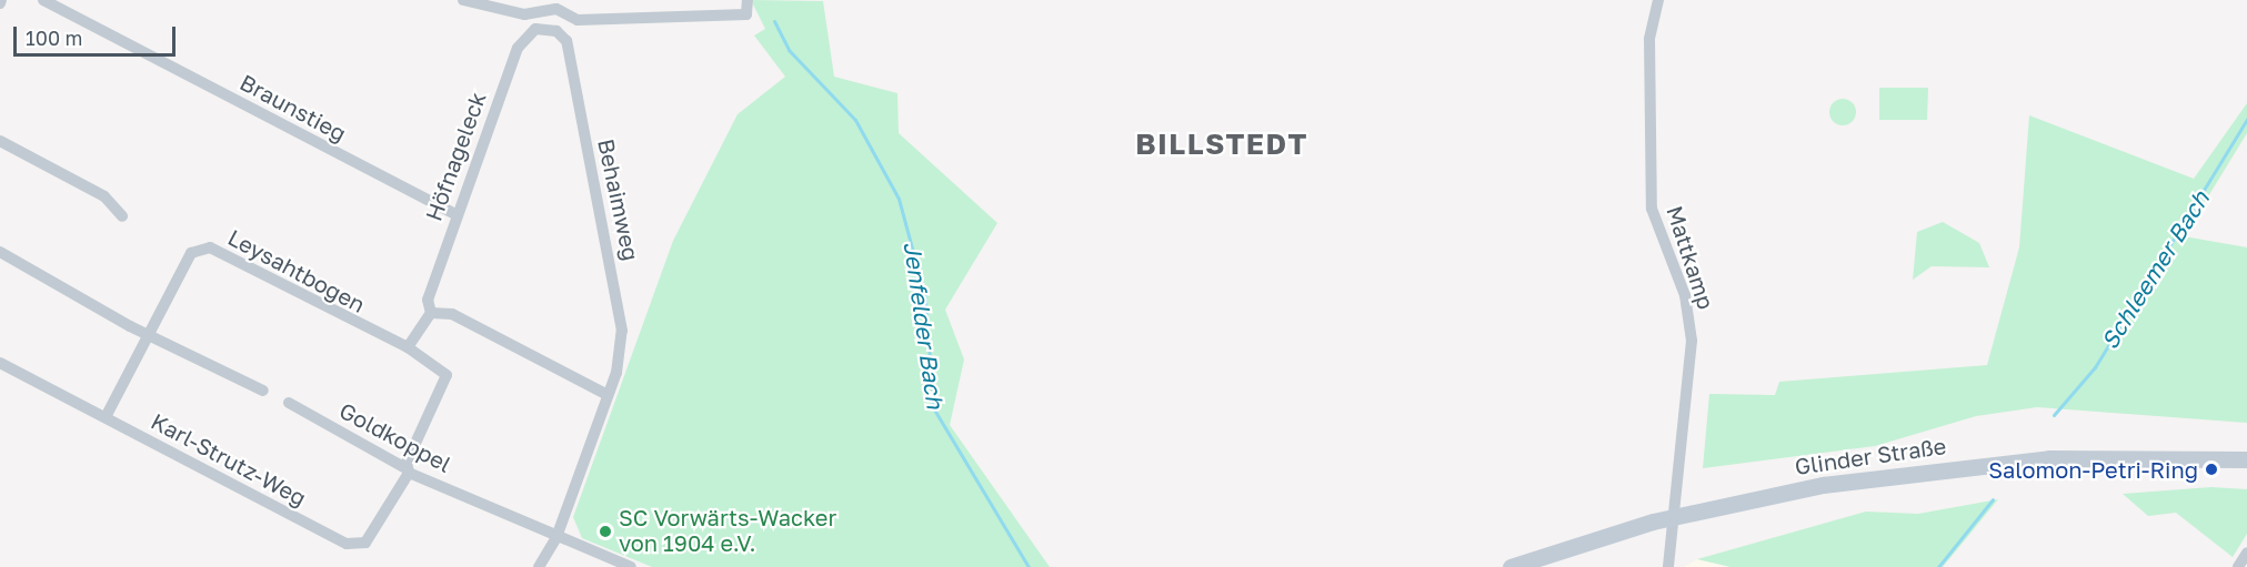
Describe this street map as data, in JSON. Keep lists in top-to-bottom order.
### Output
{
  "streets": {
    "main road": ["Glinder Straße"],
    "street": [
      "Braunstieg",
      "Höfnageleck",
      "Behaimweg",
      "Mattkamp",
      "Leysahtbogen",
      "Goldkoppel",
      "Karl-Strutz-Weg"
    ]
  },
  "crossings": [
    ["Braunstieg", "Höfnageleck"],
    ["Höfnageleck", "Behaimweg"],
    ["Mattkamp", "Glinder Straße"],
    ["Leysahtbogen", "Goldkoppel"],
    ["Leysahtbogen", "Karl-Strutz-Weg"],
    ["Goldkoppel", "Karl-Strutz-Weg"]
  ],
  "districts": ["BILLSTEDT"],
  "water": ["Schleemer Bach", "Jenfelder Bach"],
  "places": ["Salomon-Petri-Ring", "SC Vorwärts-Wacker von 1904 e.V."],
  "scale_bar": "100 m"
}
